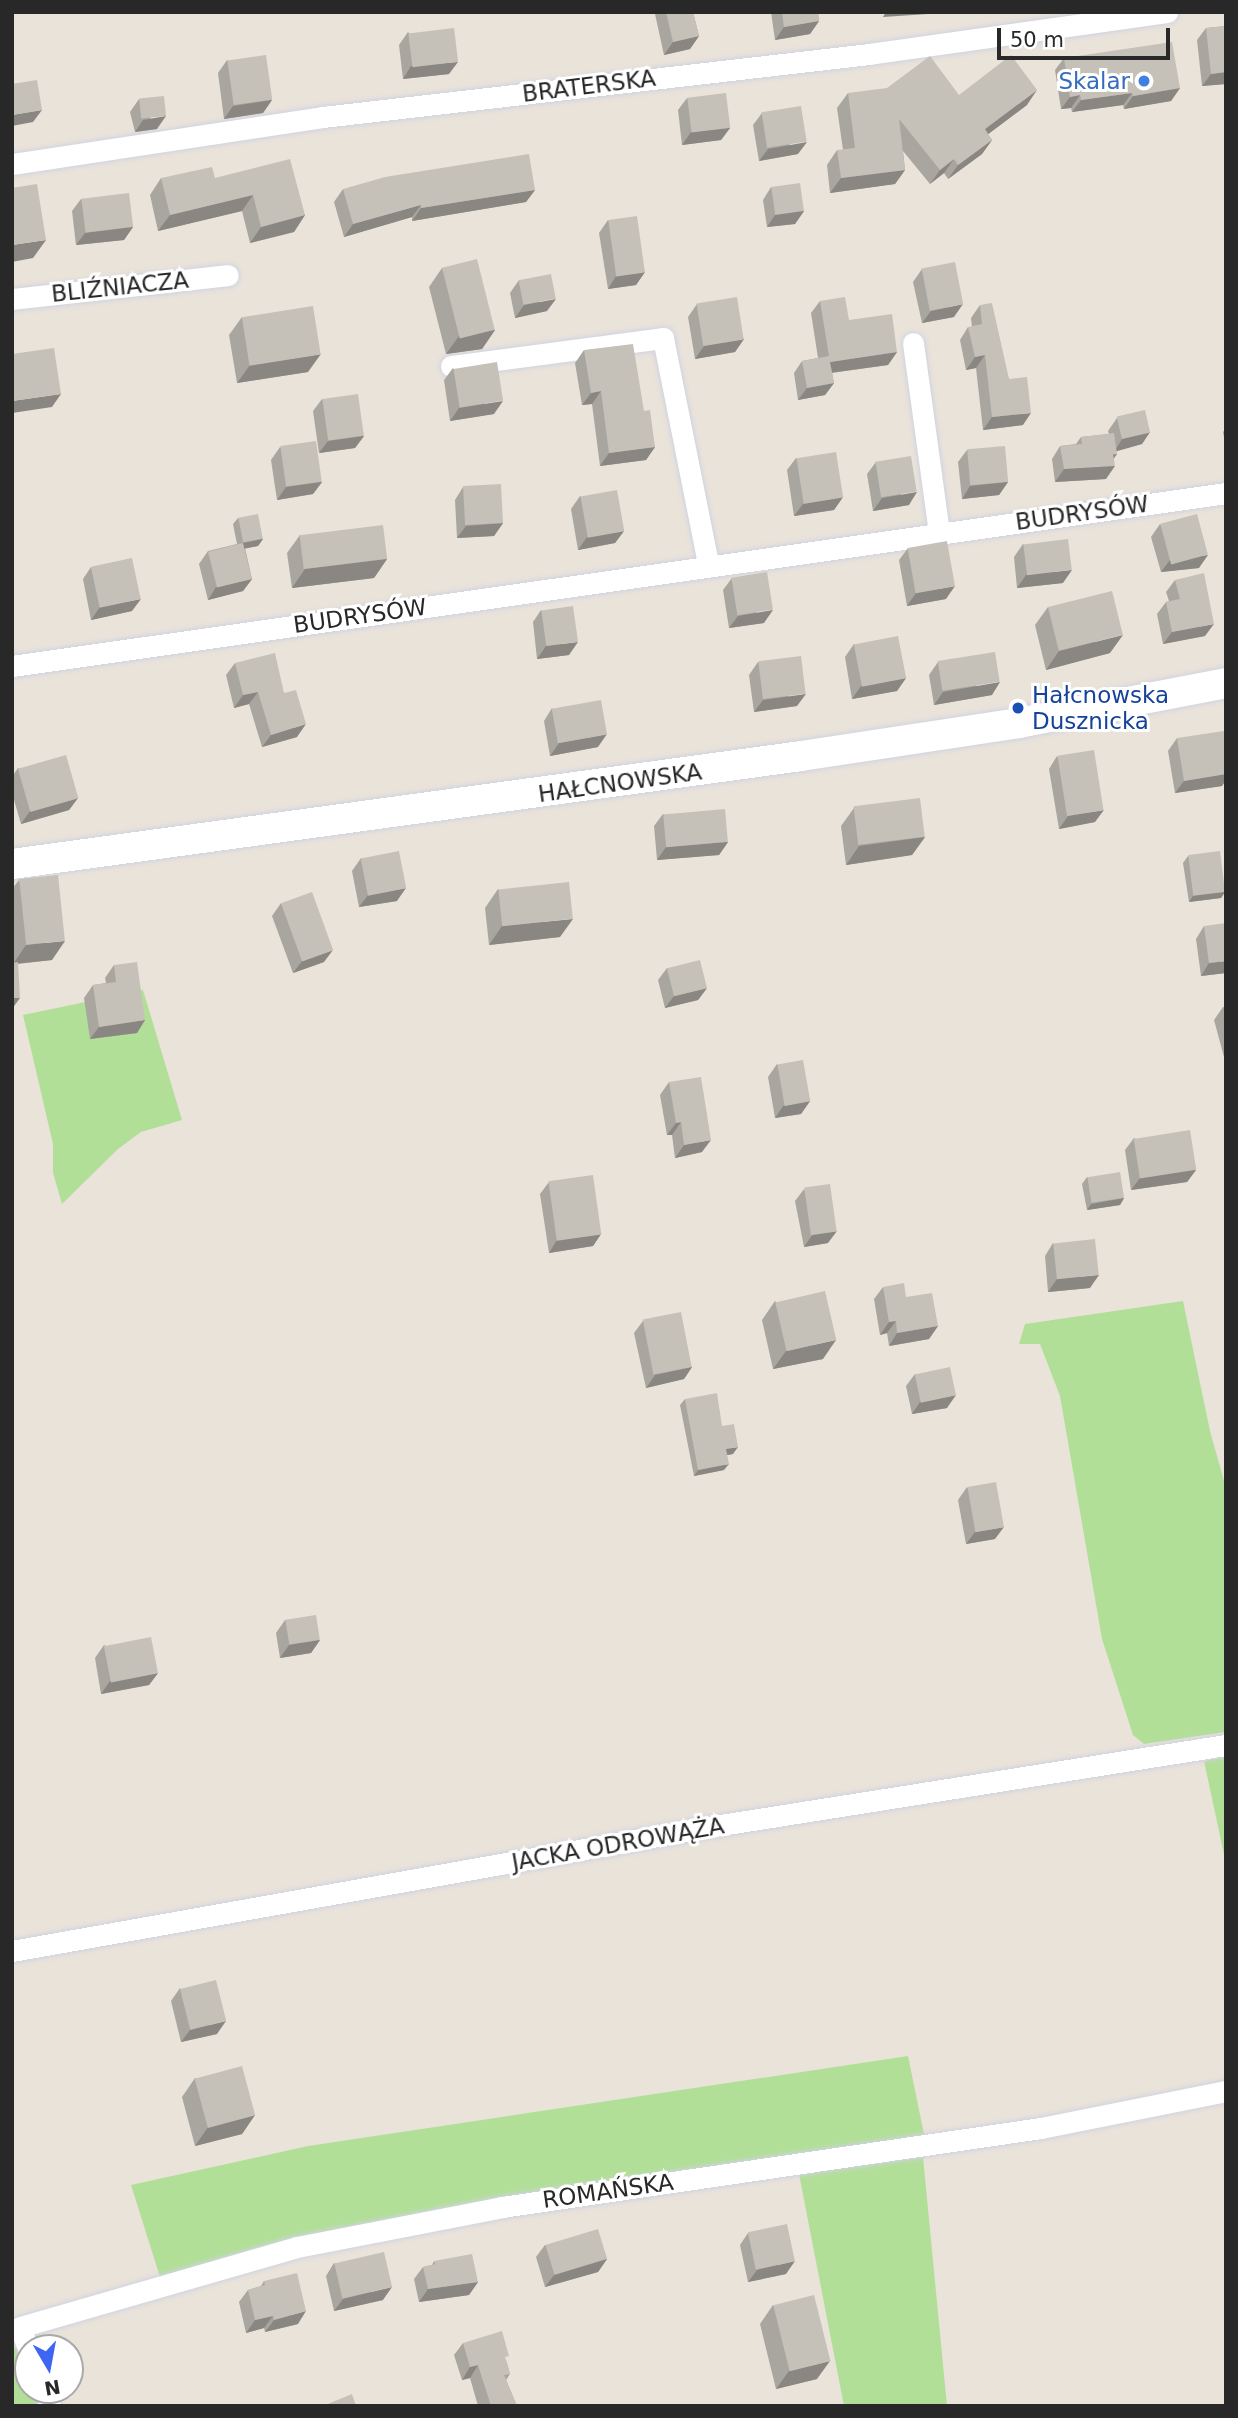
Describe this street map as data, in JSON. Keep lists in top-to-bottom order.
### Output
{
  "streets": {
    "street": [
      "BRATERSKA",
      "BLIŹNIACZA",
      "BUDRYSÓW",
      "HAŁCNOWSKA",
      "JACKA ODROWĄŻA",
      "ROMAŃSKA"
    ]
  },
  "places": ["Skalar", "Hałcnowska Dusznicka"],
  "scale_bar": "50 m",
  "north": "bottom"
}
